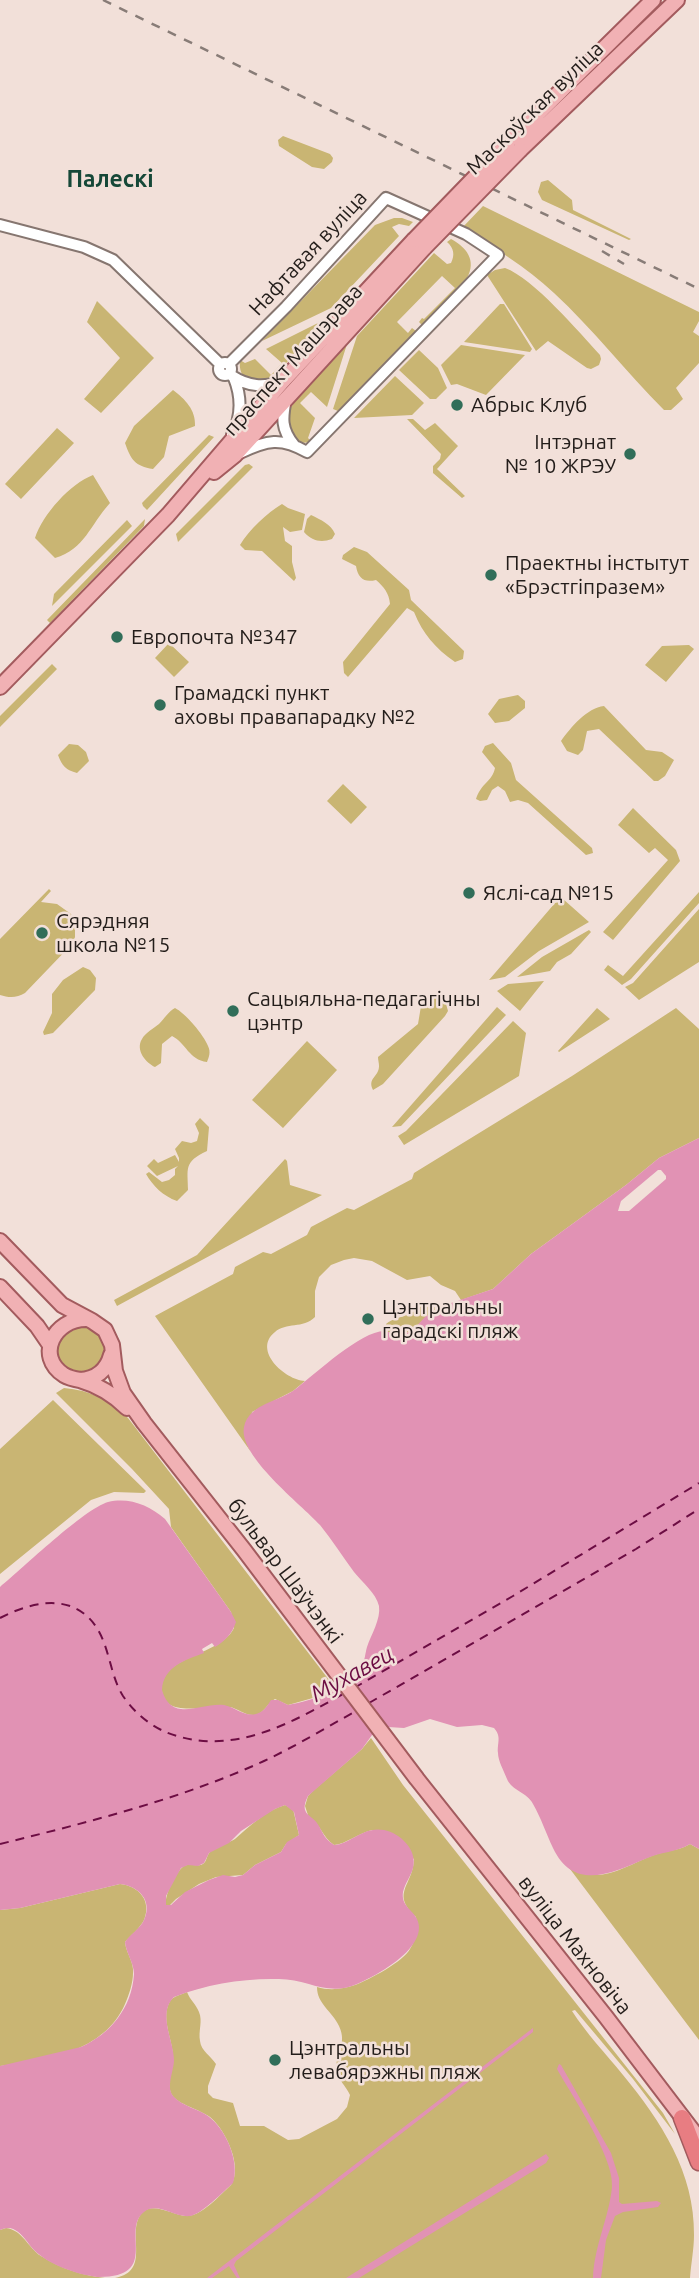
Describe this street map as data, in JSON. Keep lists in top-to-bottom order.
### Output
{
  "streets": {
    "main road": [
      "Маскоўская вуліца",
      "праспект Машэрава",
      "бульвар Шаўчэнкі",
      "вуліца Махновіча"
    ],
    "street": ["Нафтавая вуліца"]
  },
  "crossings": [
    ["Маскоўская вуліца", "праспект Машэрава"],
    ["бульвар Шаўчэнкі", "вуліца Махновіча"]
  ],
  "districts": ["Палескі"],
  "water": ["Мухавец"],
  "places": [
    "Абрыс Клуб",
    "Інтэрнат № 10 ЖРЭУ",
    "Праектны інстытут «Брэстгіпразем»",
    "Европочта №347",
    "Грамадскі пункт аховы правапарадку №2",
    "Яслі-сад №15",
    "Сярэдняя школа №15",
    "Сацыяльна-педагагічны цэнтр",
    "Цэнтральны гарадскі пляж",
    "Цэнтральны левабярэжны пляж"
  ]
}
